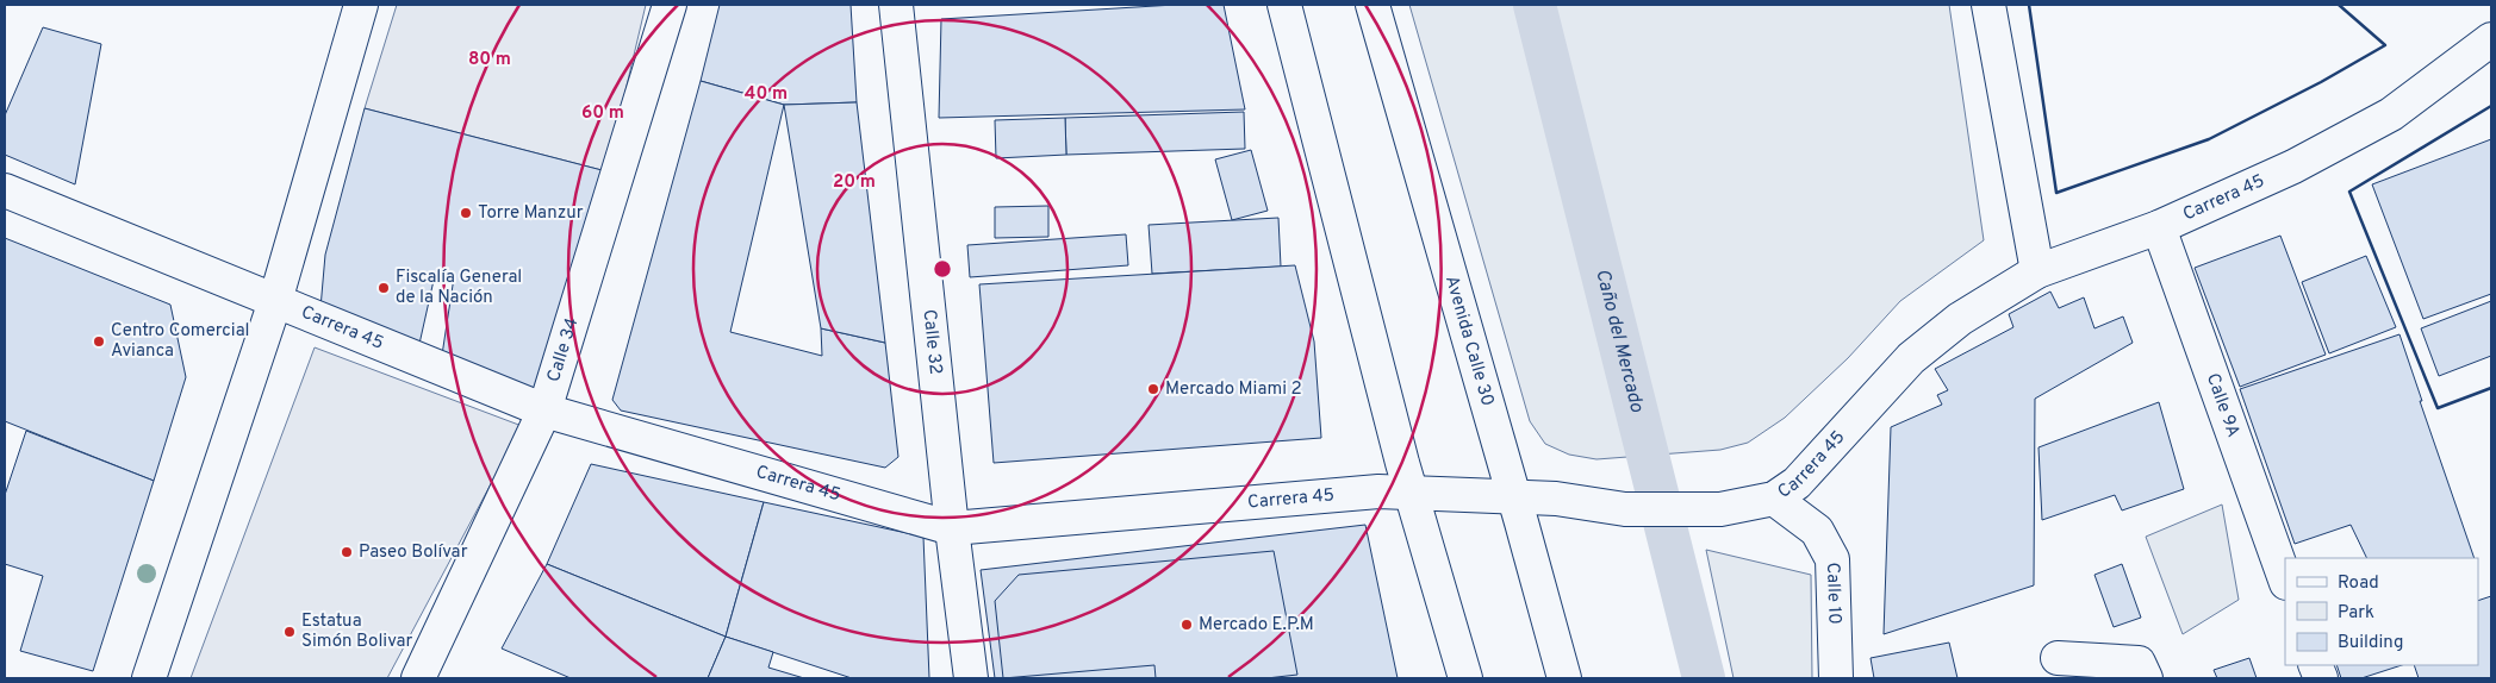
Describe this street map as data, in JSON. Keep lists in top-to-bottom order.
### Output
{
  "streets": {
    "main road": [
      "Carrera 45",
      "Calle 32",
      "Avenida Calle 30",
      "Calle 34",
      "Calle 9A",
      "Calle 10"
    ]
  },
  "crossings": [
    ["Carrera 45", "Calle 32"],
    ["Carrera 45", "Avenida Calle 30"],
    ["Carrera 45", "Calle 34"],
    ["Carrera 45", "Calle 9A"],
    ["Carrera 45", "Calle 10"]
  ],
  "water": ["Caño del Mercado"],
  "places": [
    "Torre Manzur",
    "Fiscalía General de la Nación",
    "Centro Comercial Avianca",
    "Mercado Miami 2",
    "Paseo Bolívar",
    "Mercado E.P.M",
    "Estatua Simón Bolivar"
  ],
  "legend": ["Road", "Park", "Building"],
  "rings": [
    "80 m",
    "40 m",
    "60 m",
    "20 m"
  ]
}
